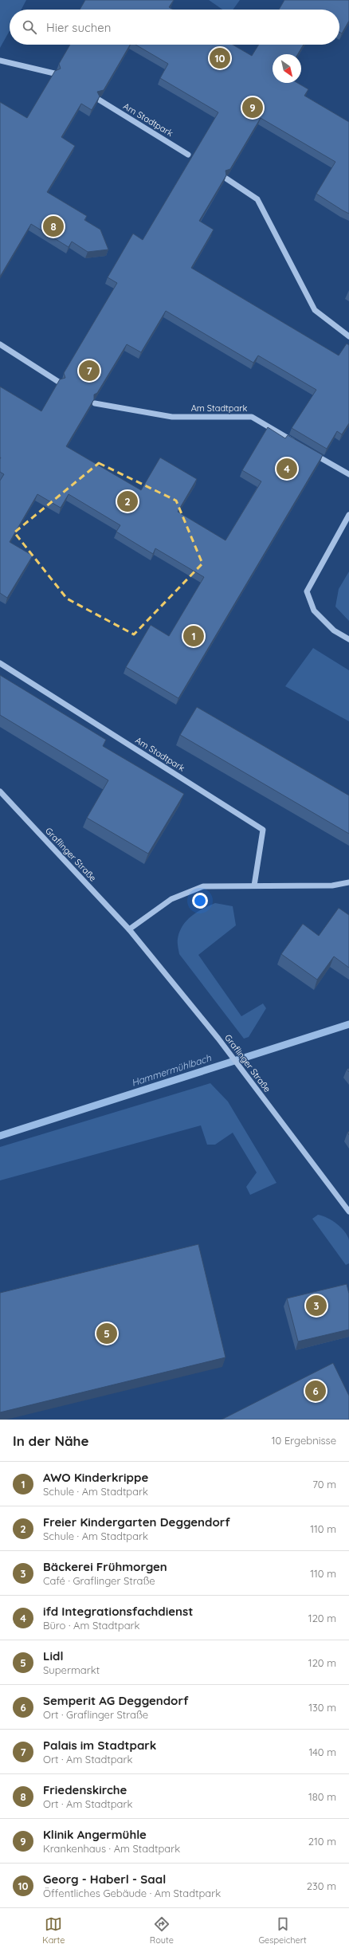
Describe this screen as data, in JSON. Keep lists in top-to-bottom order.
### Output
{
  "streets": {
    "street": ["Am Stadtpark", "Graflinger Straße"]
  },
  "water": ["Hammermühlbach"],
  "north": "bottom right",
  "page": {
    "search": "Hier suchen",
    "pins": [
      "10",
      "9",
      "8",
      "7",
      "4",
      "2",
      "1",
      "3",
      "5",
      "6"
    ],
    "heading": ["In der Nähe", "10 Ergebnisse"],
    "list": [
      {
        "mark": "1",
        "name": "AWO Kinderkrippe",
        "note": "Schule · Am Stadtpark",
        "value": "70 m"
      },
      {
        "mark": "2",
        "name": "Freier Kindergarten Deggendorf",
        "note": "Schule · Am Stadtpark",
        "value": "110 m"
      },
      {
        "mark": "3",
        "name": "Bäckerei Frühmorgen",
        "note": "Café · Graflinger Straße",
        "value": "110 m"
      },
      {
        "mark": "4",
        "name": "ifd Integrationsfachdienst",
        "note": "Büro · Am Stadtpark",
        "value": "120 m"
      },
      {
        "mark": "5",
        "name": "Lidl",
        "note": "Supermarkt",
        "value": "120 m"
      },
      {
        "mark": "6",
        "name": "Semperit AG Deggendorf",
        "note": "Ort · Graflinger Straße",
        "value": "130 m"
      },
      {
        "mark": "7",
        "name": "Palais im Stadtpark",
        "note": "Ort · Am Stadtpark",
        "value": "140 m"
      },
      {
        "mark": "8",
        "name": "Friedenskirche",
        "note": "Ort · Am Stadtpark",
        "value": "180 m"
      },
      {
        "mark": "9",
        "name": "Klinik Angermühle",
        "note": "Krankenhaus · Am Stadtpark",
        "value": "210 m"
      },
      {
        "mark": "10",
        "name": "Georg - Haberl - Saal",
        "note": "Öffentliches Gebäude · Am Stadtpark",
        "value": "230 m"
      }
    ],
    "nav": ["Karte", "Route", "Gespeichert"]
  }
}
